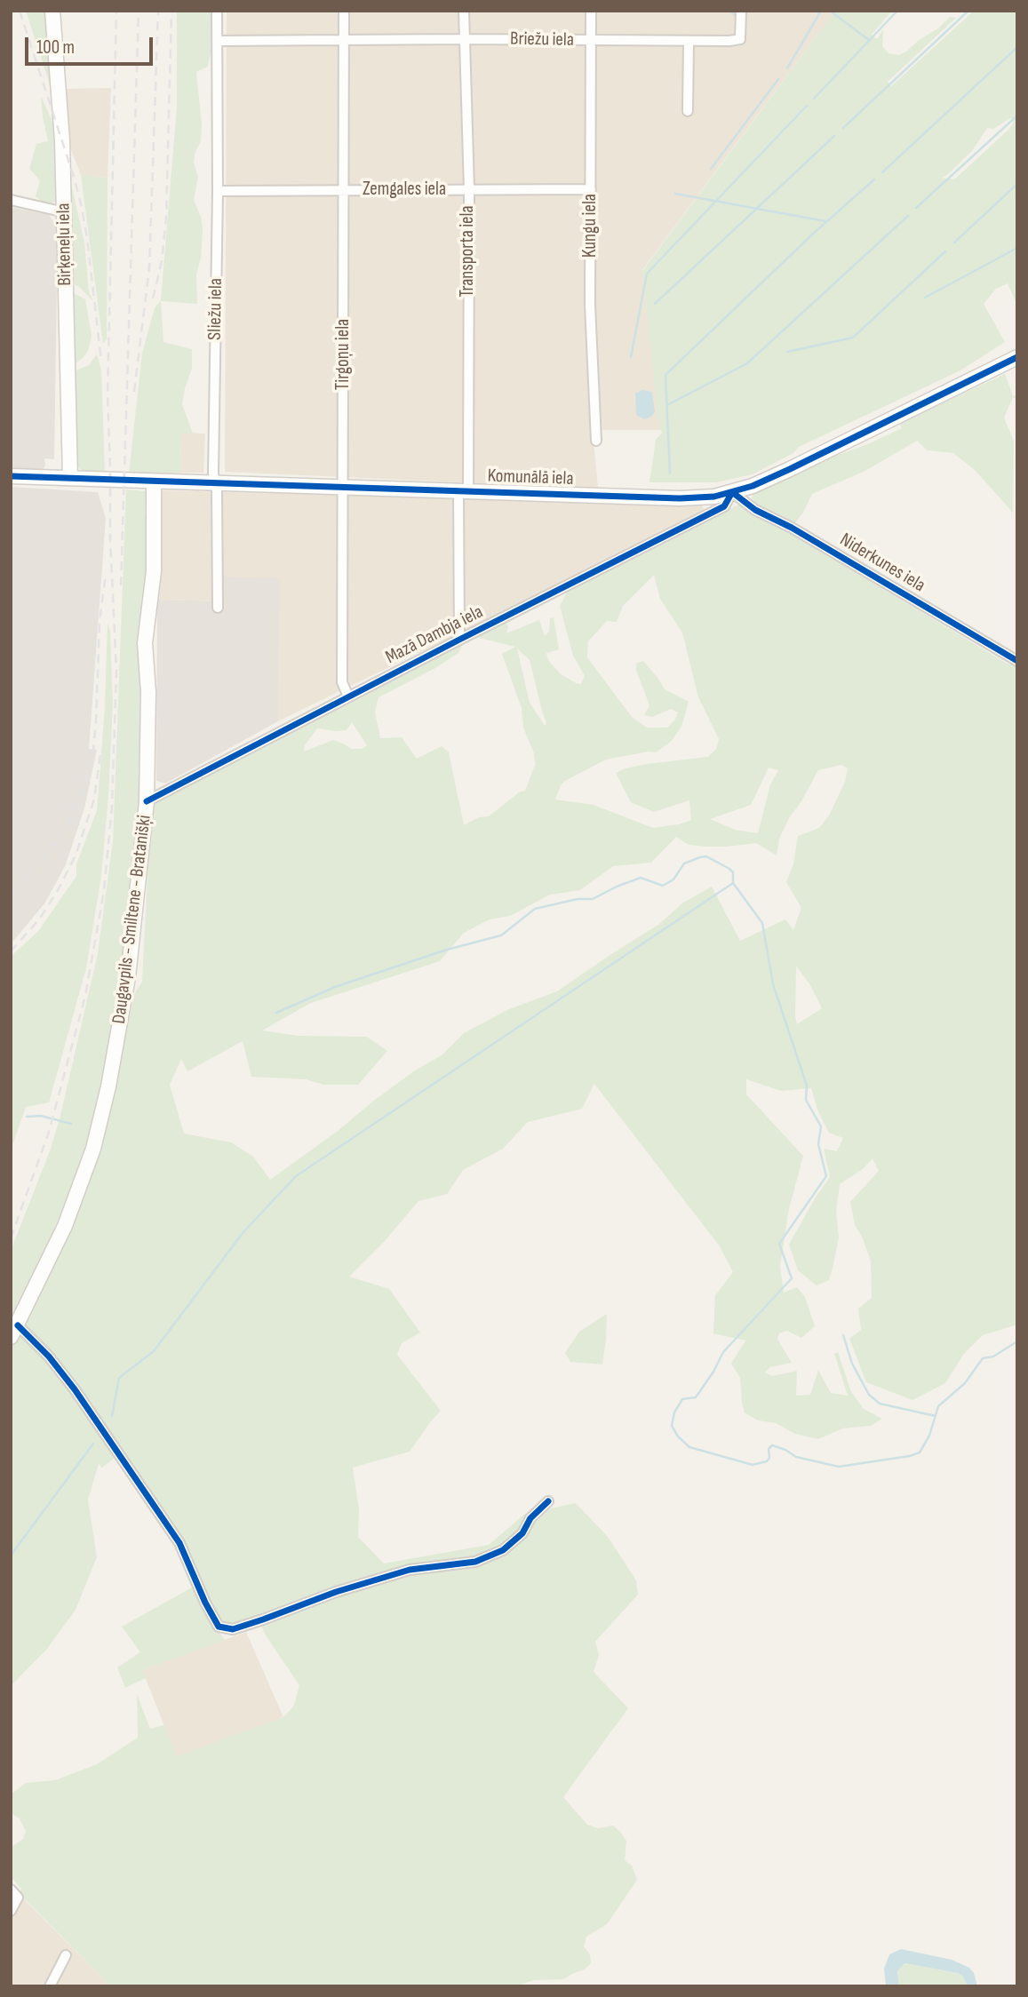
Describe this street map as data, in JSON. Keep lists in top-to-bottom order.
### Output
{
  "streets": {
    "main road": ["Birķeneļu iela", "Komunālā iela", "Daugavpils - Smiltene - Bratanišķi"],
    "street": [
      "Briežu iela",
      "Zemgales iela",
      "Kungu iela",
      "Transporta iela",
      "Sliežu iela",
      "Tirgoņu iela",
      "Niderkunes iela",
      "Mazā Dambja iela"
    ]
  },
  "crossings": [
    ["Briežu iela", "Kungu iela"],
    ["Briežu iela", "Transporta iela"],
    ["Briežu iela", "Sliežu iela"],
    ["Briežu iela", "Tirgoņu iela"],
    ["Zemgales iela", "Kungu iela"],
    ["Zemgales iela", "Transporta iela"],
    ["Zemgales iela", "Sliežu iela"],
    ["Zemgales iela", "Tirgoņu iela"],
    ["Birķeneļu iela", "Komunālā iela"],
    ["Transporta iela", "Komunālā iela"],
    ["Transporta iela", "Mazā Dambja iela"],
    ["Sliežu iela", "Komunālā iela"],
    ["Tirgoņu iela", "Komunālā iela"],
    ["Tirgoņu iela", "Mazā Dambja iela"],
    ["Komunālā iela", "Niderkunes iela"],
    ["Komunālā iela", "Mazā Dambja iela"],
    ["Komunālā iela", "Daugavpils - Smiltene - Bratanišķi"],
    ["Niderkunes iela", "Mazā Dambja iela"],
    ["Mazā Dambja iela", "Daugavpils - Smiltene - Bratanišķi"]
  ],
  "scale_bar": "100 m"
}
